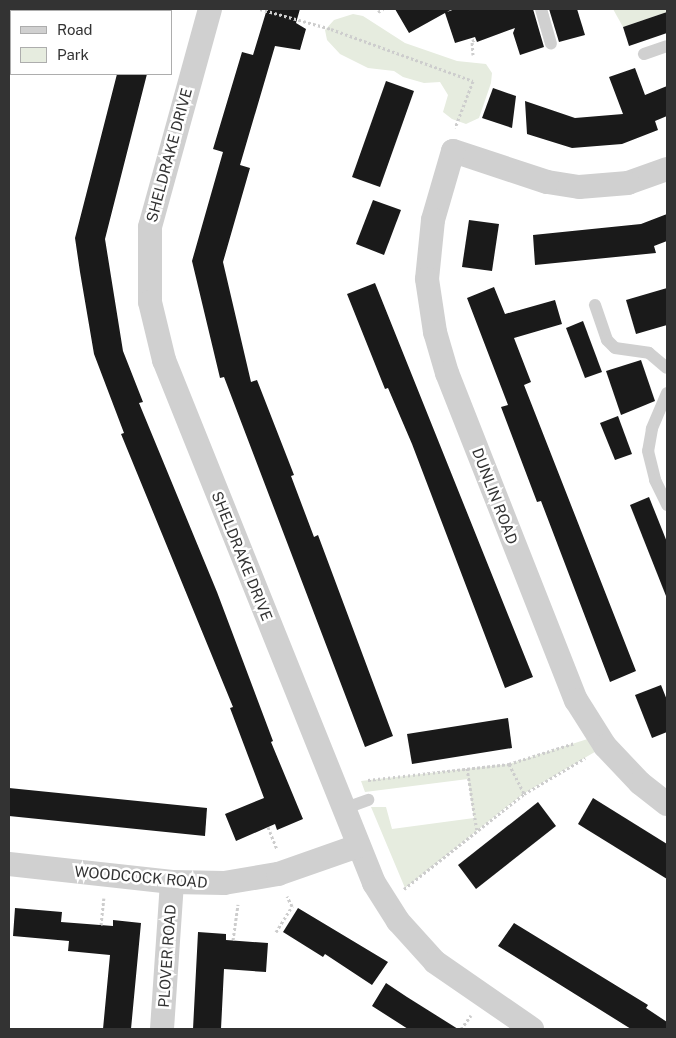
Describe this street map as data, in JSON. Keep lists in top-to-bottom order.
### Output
{
  "streets": {
    "street": [
      "SHELDRAKE DRIVE",
      "DUNLIN ROAD",
      "WOODCOCK ROAD",
      "PLOVER ROAD"
    ]
  },
  "crossings": [
    ["SHELDRAKE DRIVE", "WOODCOCK ROAD"],
    ["WOODCOCK ROAD", "PLOVER ROAD"]
  ],
  "legend": ["Road", "Park"]
}
